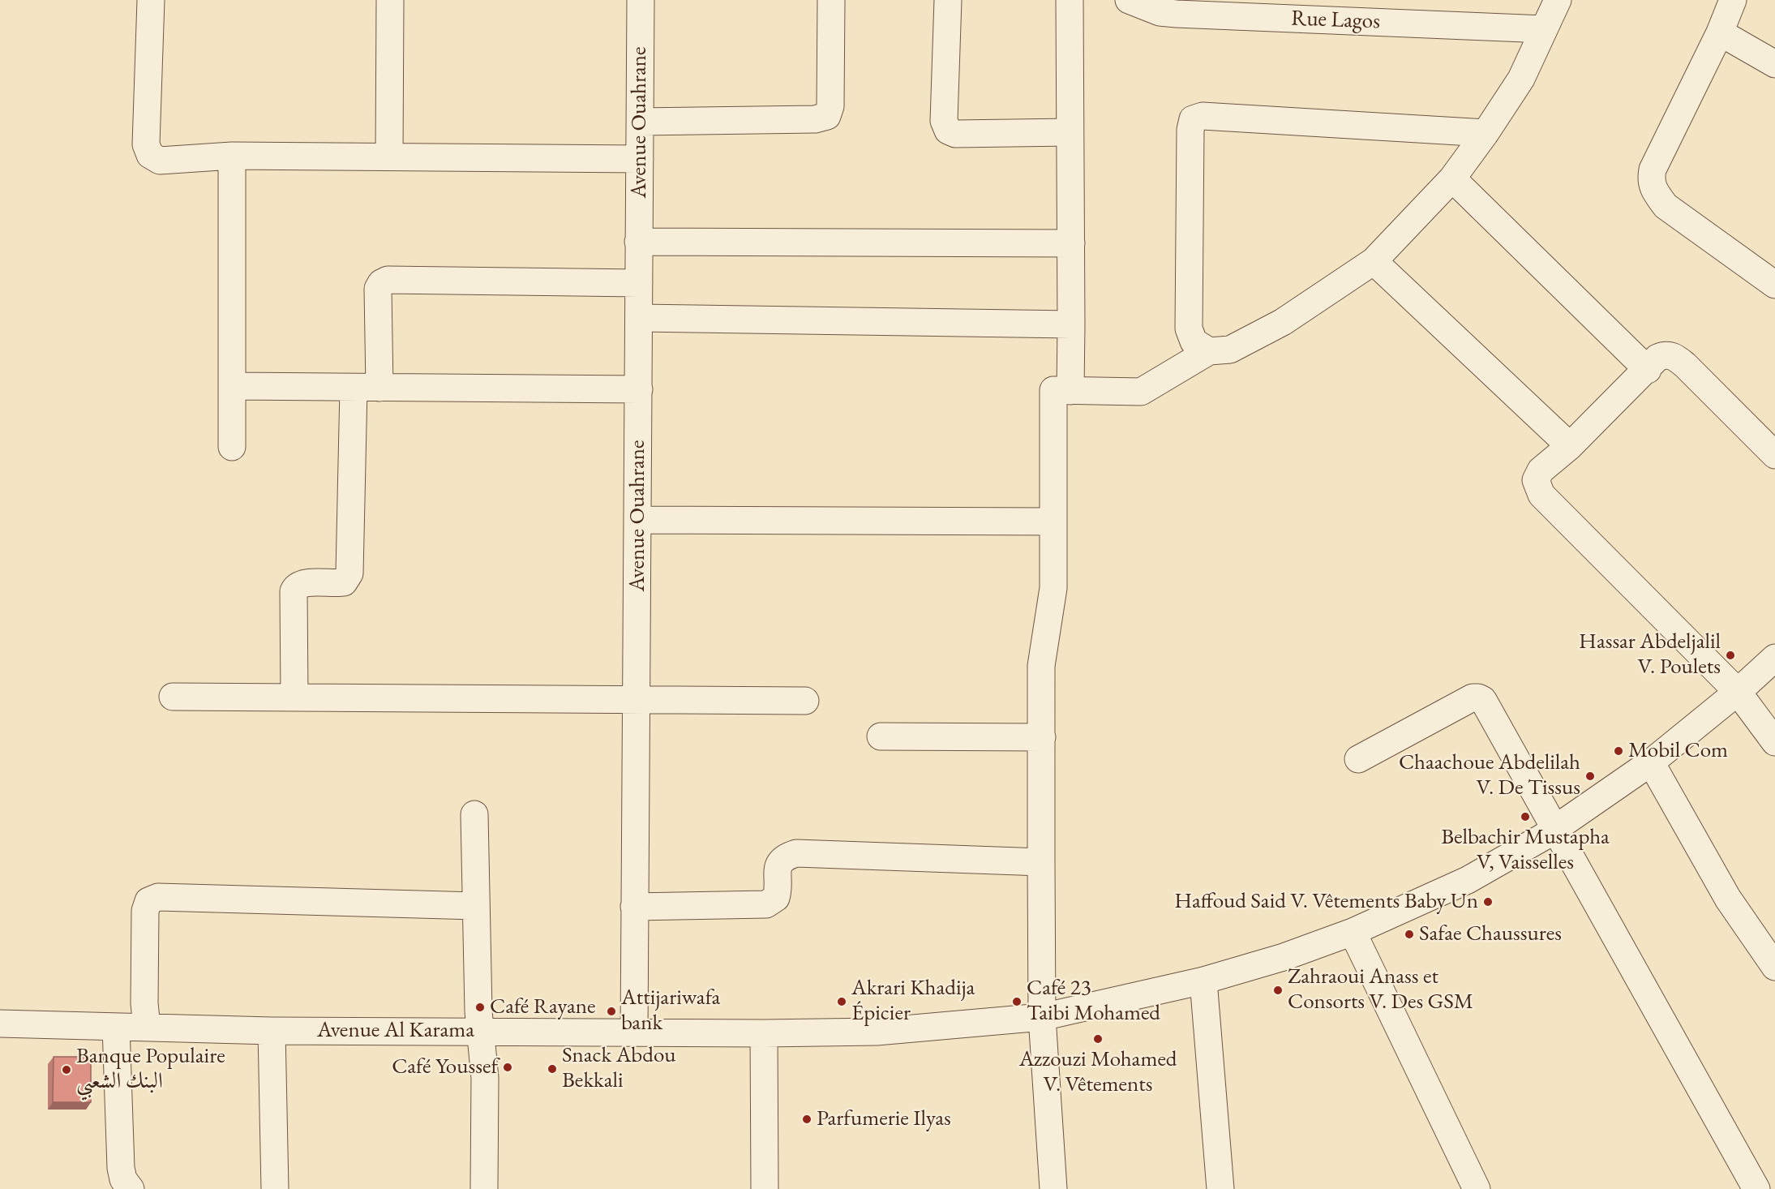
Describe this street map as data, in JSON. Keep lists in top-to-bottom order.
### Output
{
  "streets": {
    "street": ["Rue Lagos", "Avenue Ouahrane", "Avenue Al Karama"]
  },
  "crossings": [
    ["Avenue Ouahrane", "Avenue Al Karama"]
  ],
  "places": [
    "Hassar Abdeljalil V. Poulets",
    "Mobil Com",
    "Chaachoue Abdelilah V. De Tissus",
    "Belbachir Mustapha V, Vaisselles",
    "Haffoud Said V. Vêtements Baby Un",
    "Safae Chaussures",
    "Zahraoui Anass et Consorts V. Des GSM",
    "Akrari Khadija Épicier",
    "Café 23 Taibi Mohamed",
    "Café Rayane",
    "Attijariwafa bank",
    "Azzouzi Mohamed V. Vêtements",
    "Café Youssef",
    "Snack Abdou Bekkali",
    "Banque Populaire البنك الشعبي",
    "Parfumerie Ilyas"
  ]
}
